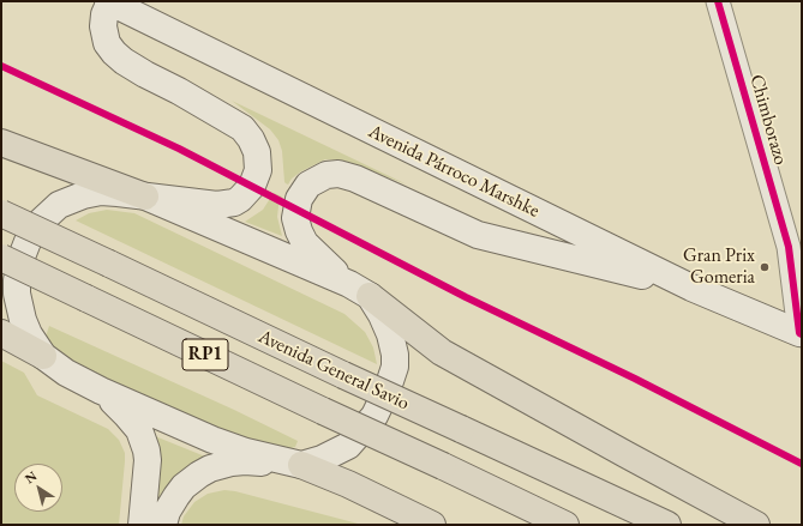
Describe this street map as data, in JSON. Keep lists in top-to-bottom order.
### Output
{
  "streets": {
    "highway": ["RP1", "Avenida General Savio"],
    "main road": ["Avenida Párroco Marshke"],
    "street": ["Chimborazo"]
  },
  "crossings": [
    ["Chimborazo", "Avenida Párroco Marshke"]
  ],
  "places": ["Gran Prix Gomeria"],
  "north": "top left"
}
